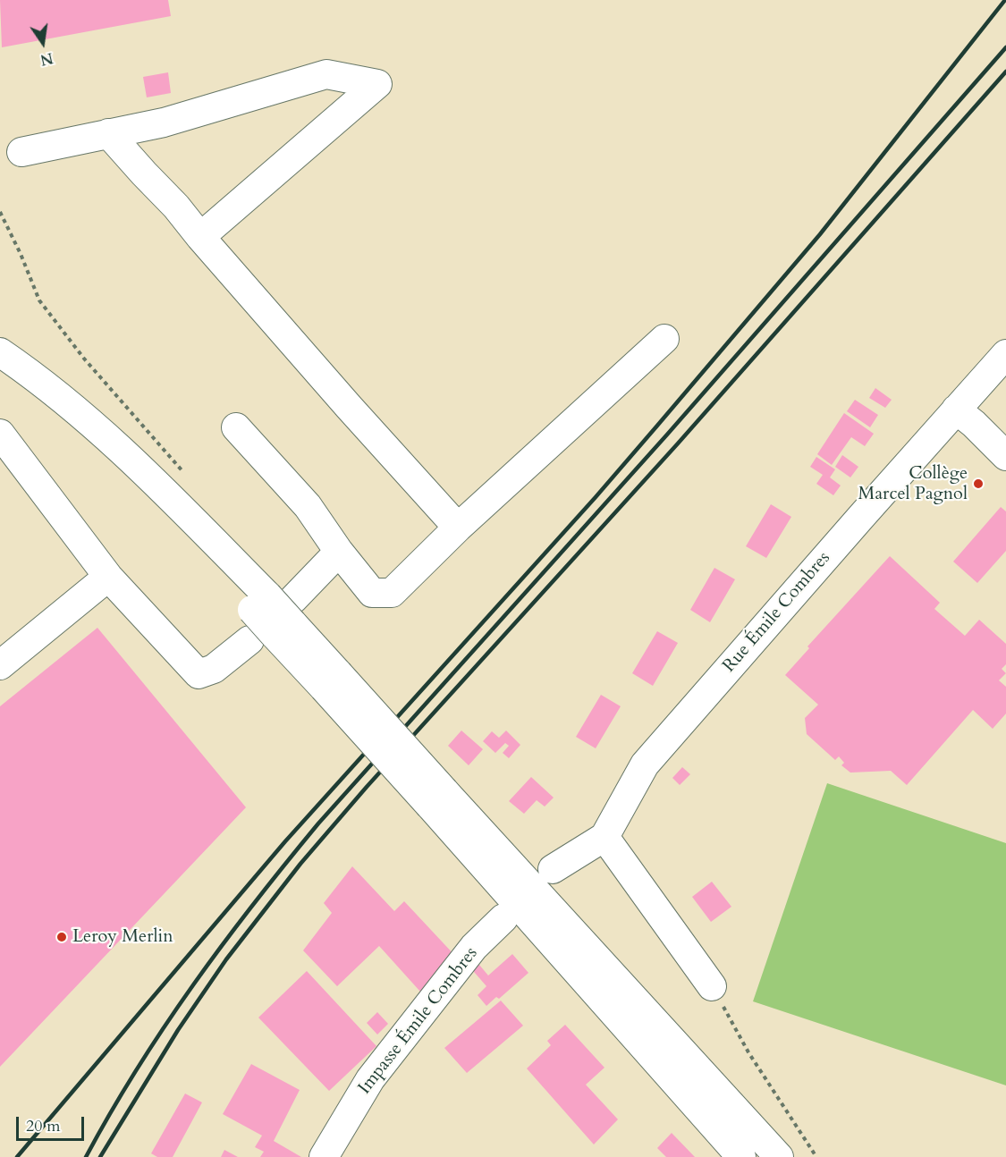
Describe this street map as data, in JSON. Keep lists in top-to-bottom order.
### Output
{
  "streets": {
    "street": ["Rue Émile Combres", "Impasse Émile Combres"]
  },
  "places": ["Collège Marcel Pagnol", "Leroy Merlin"],
  "scale_bar": "20 m",
  "north": "bottom"
}
